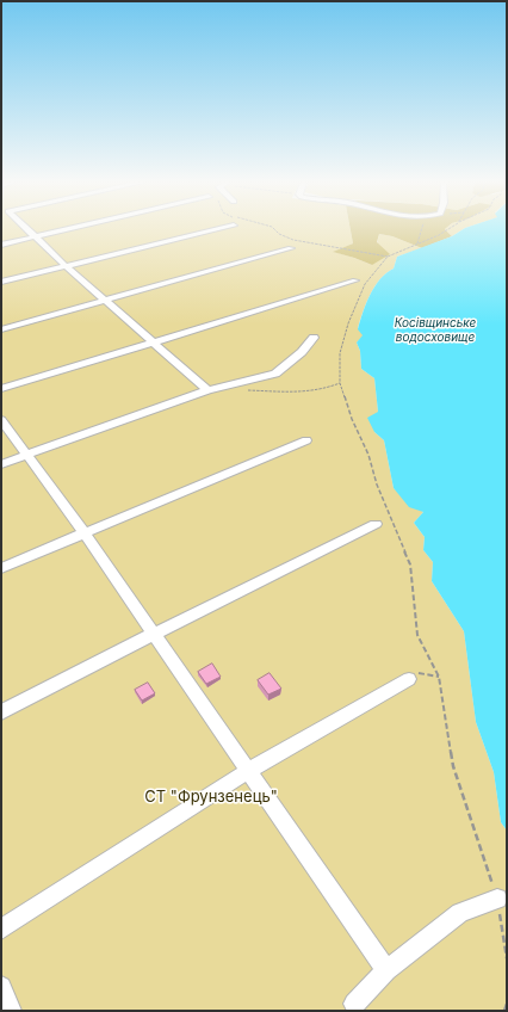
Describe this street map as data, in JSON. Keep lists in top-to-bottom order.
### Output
{
  "water": ["Косівщинське водосховище"],
  "parks": ["СТ \"Фрунзенець\""]
}
